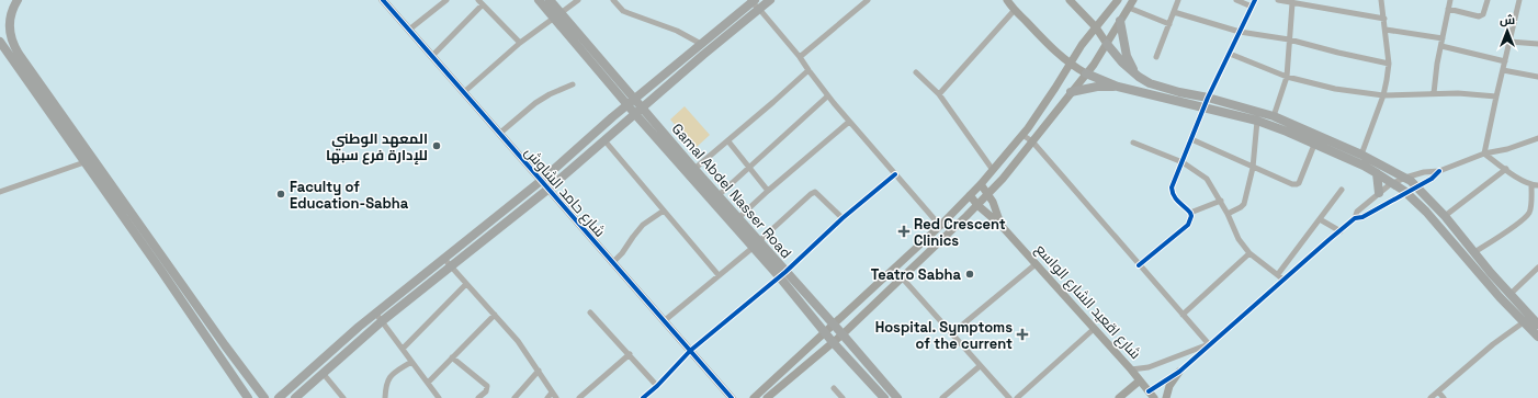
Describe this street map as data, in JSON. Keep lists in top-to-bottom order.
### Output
{
  "streets": {
    "main road": ["Gamal Abdel Nasser Road", "شارع حامد الشاوش", "شارع اقعيد الشارع الواسع"]
  },
  "places": {
    "other": ["المعهد الوطني للإدارة فرع سبها", "Faculty of Education-Sabha", "Teatro Sabha"],
    "health": ["Red Crescent Clinics", "Hospital. Symptoms of the current"]
  },
  "north": "top"
}
